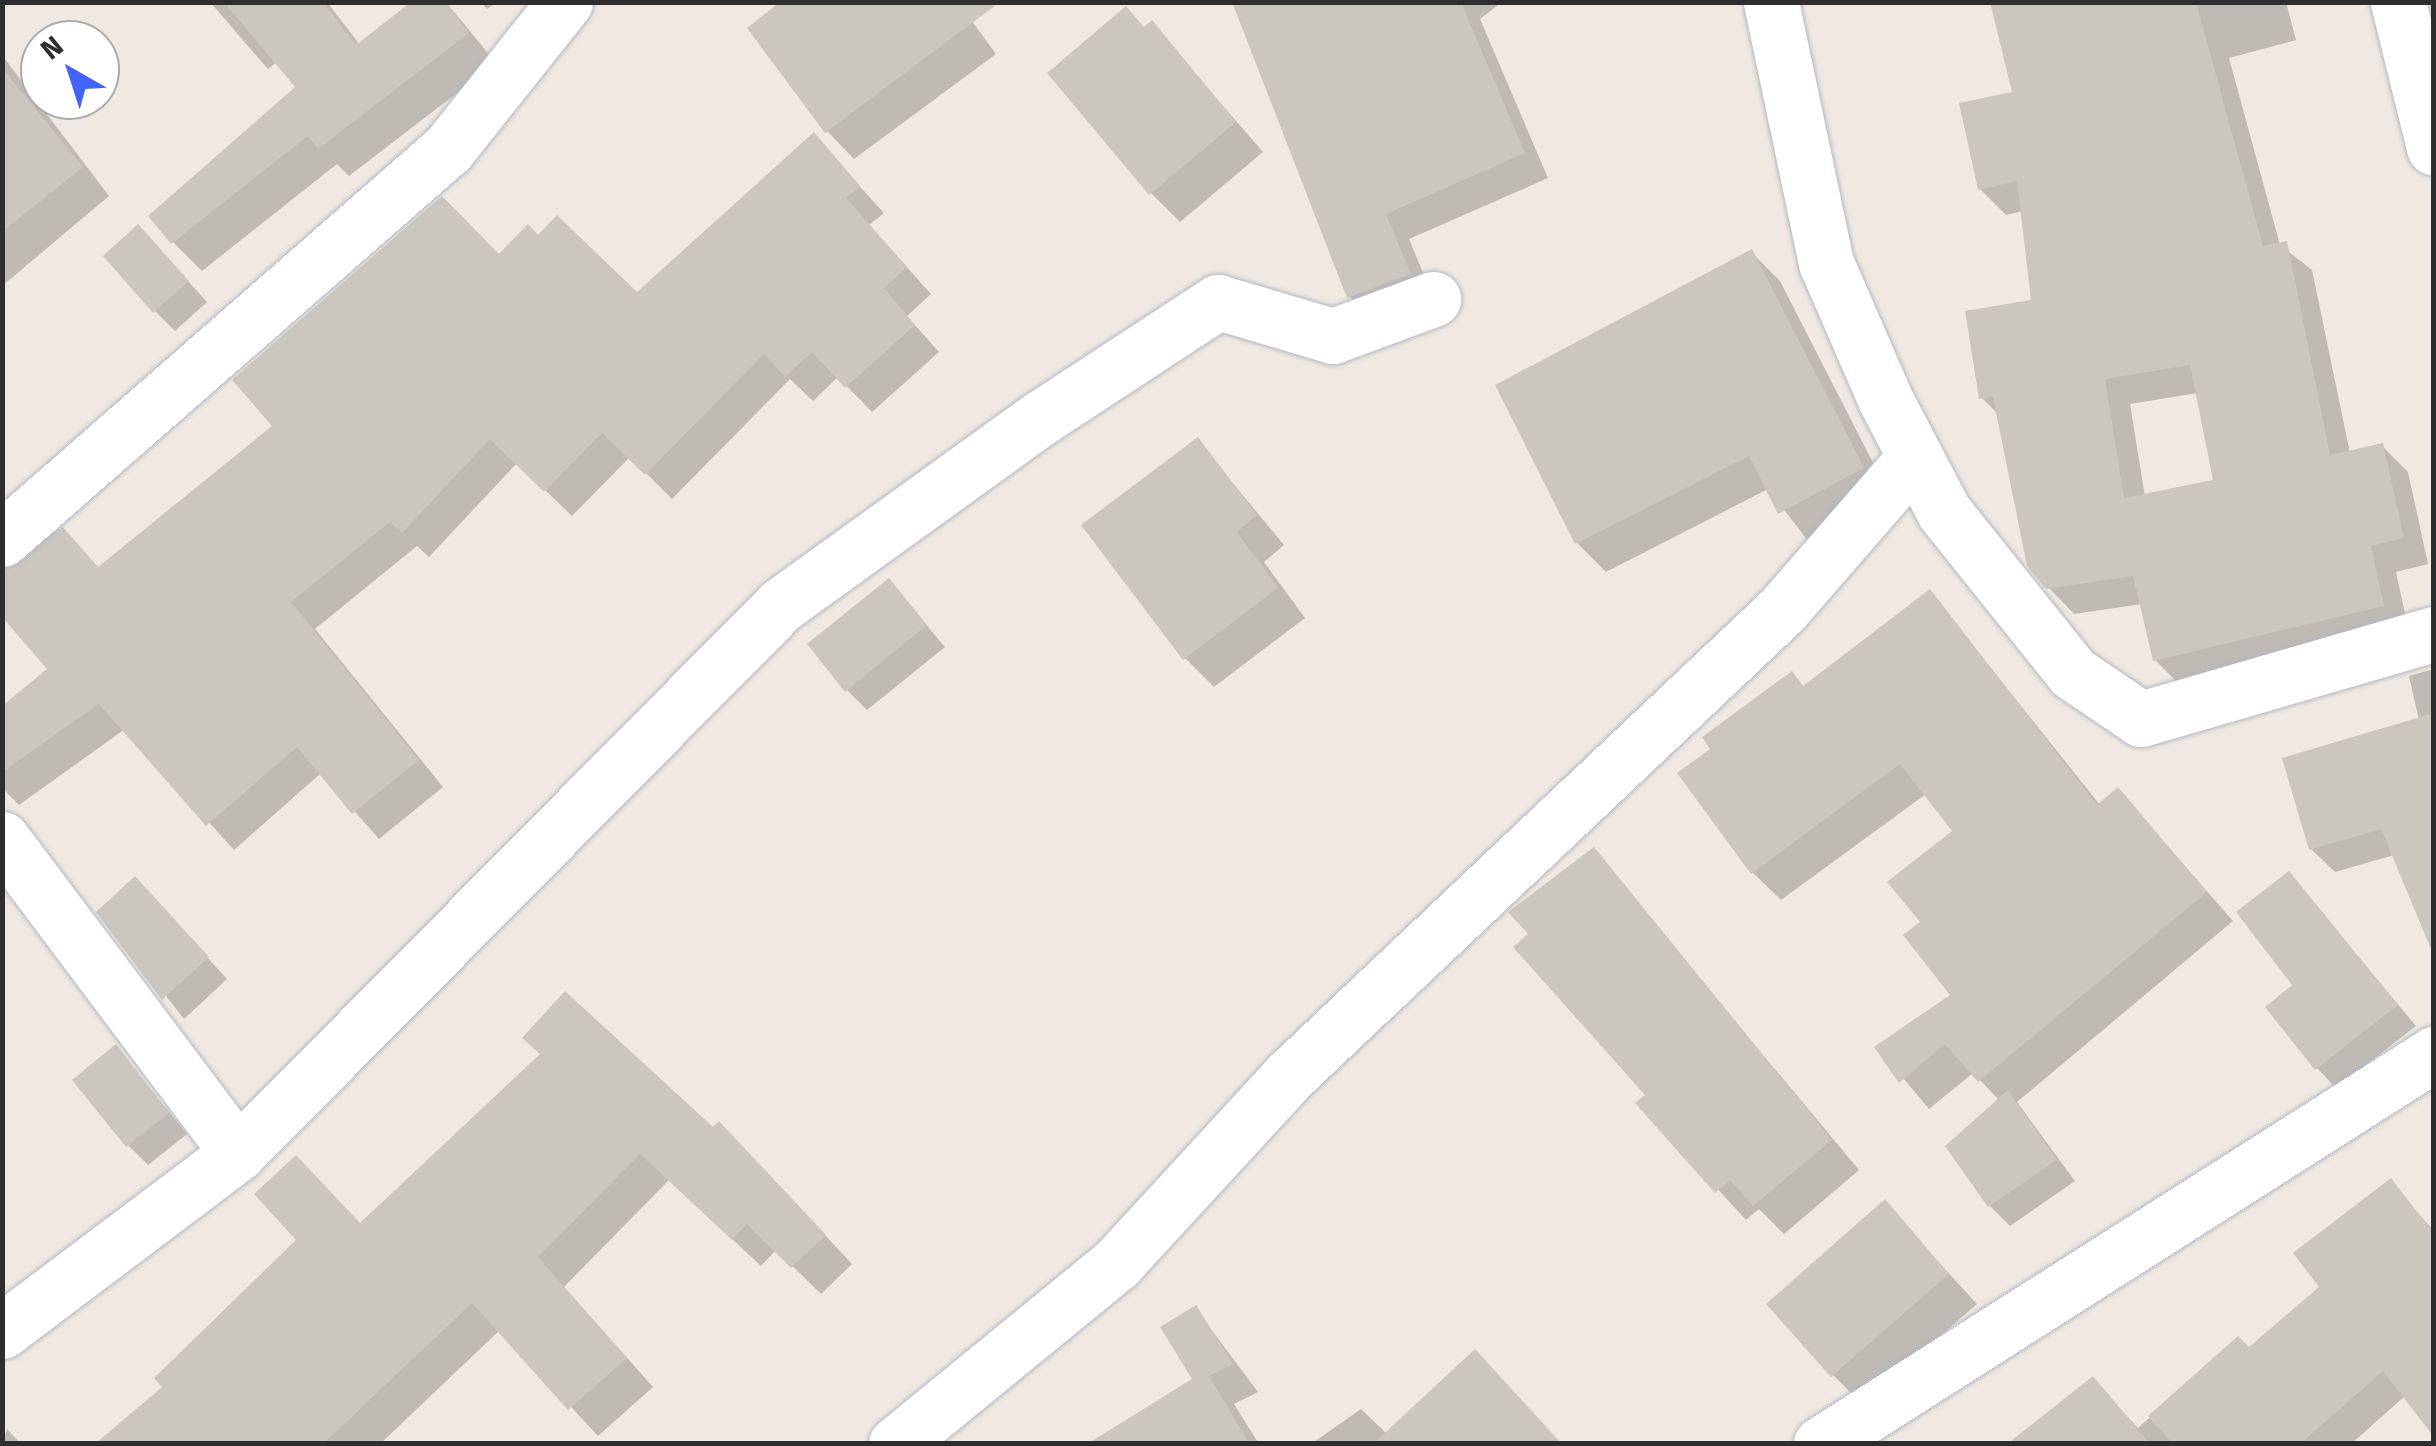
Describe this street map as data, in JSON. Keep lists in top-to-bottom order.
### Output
{
  "north": "top left"
}
